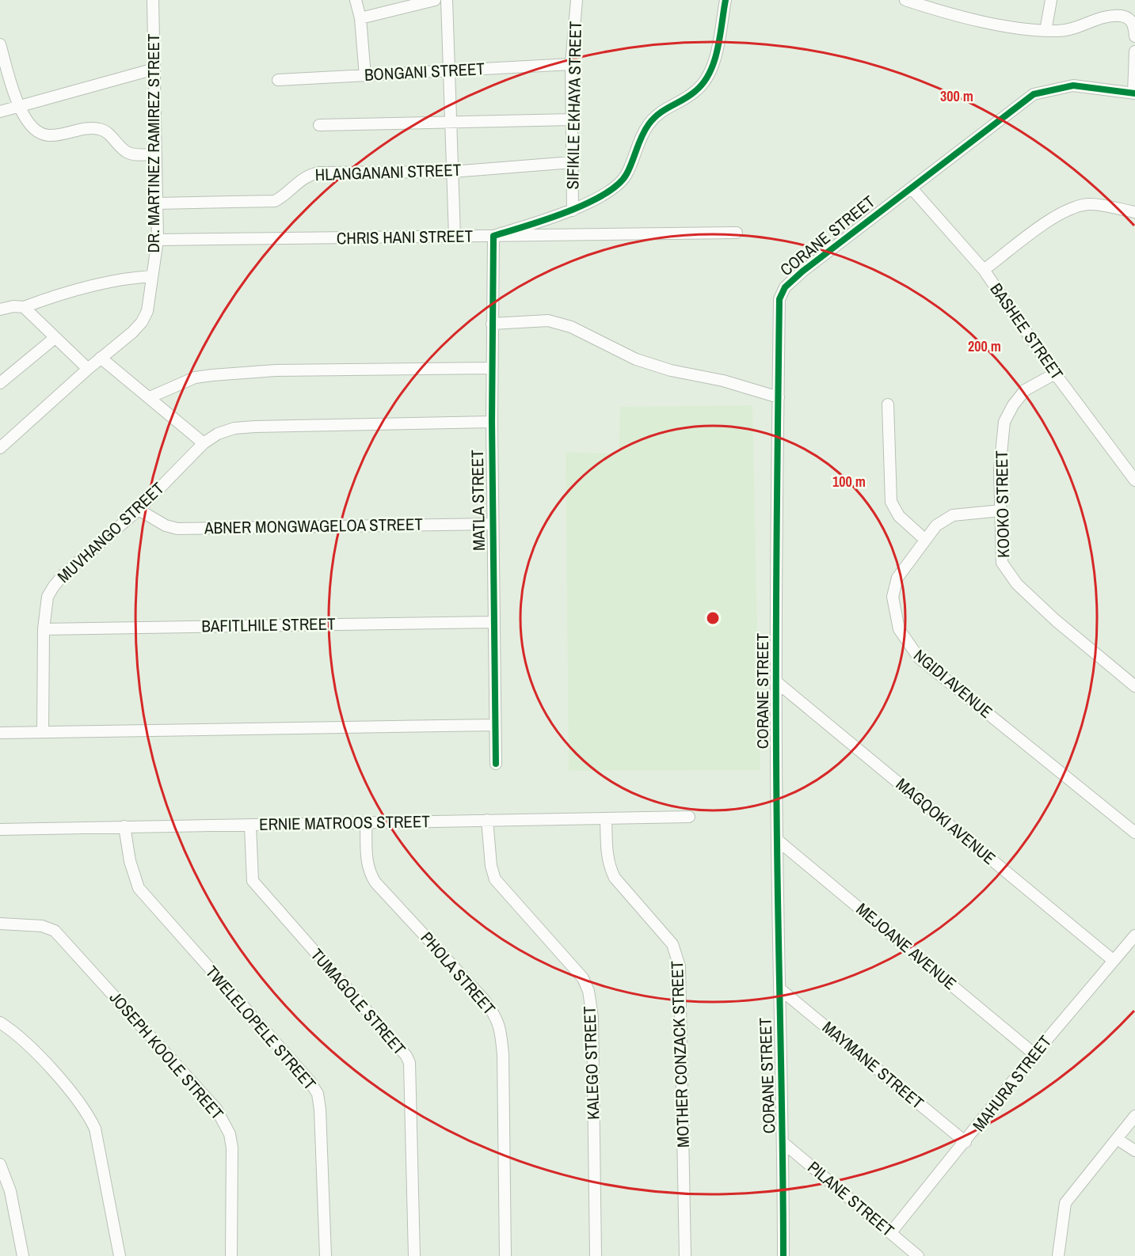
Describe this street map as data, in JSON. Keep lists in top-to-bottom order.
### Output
{
  "streets": {
    "street": [
      "BONGANI STREET",
      "SIFIKILE EKHAYA STREET",
      "DR. MARTINEZ RAMIREZ STREET",
      "HLANGANANI STREET",
      "CORANE STREET",
      "CHRIS HANI STREET",
      "BASHEE STREET",
      "MATLA STREET",
      "KOOKO STREET",
      "ABNER MONGWAGELOA STREET",
      "MUVHANGO STREET",
      "BAFITLHILE STREET",
      "NGIDI AVENUE",
      "MAGQOKI AVENUE",
      "ERNIE MATROOS STREET",
      "MEJOANE AVENUE",
      "PHOLA STREET",
      "TUMAGOLE STREET",
      "TWELELOPELE STREET",
      "MOTHER CONZACK STREET",
      "JOSEPH KOOLE STREET",
      "KALEGO STREET",
      "MAYMANE STREET",
      "MAHURA STREET",
      "PILANE STREET"
    ]
  },
  "crossings": [
    ["BONGANI STREET", "SIFIKILE EKHAYA STREET"],
    ["SIFIKILE EKHAYA STREET", "HLANGANANI STREET"],
    ["DR. MARTINEZ RAMIREZ STREET", "HLANGANANI STREET"],
    ["DR. MARTINEZ RAMIREZ STREET", "CHRIS HANI STREET"],
    ["CORANE STREET", "BASHEE STREET"],
    ["CORANE STREET", "MAGQOKI AVENUE"],
    ["CORANE STREET", "MEJOANE AVENUE"],
    ["CORANE STREET", "MAYMANE STREET"],
    ["CORANE STREET", "PILANE STREET"],
    ["CHRIS HANI STREET", "MATLA STREET"],
    ["BASHEE STREET", "KOOKO STREET"],
    ["MATLA STREET", "ABNER MONGWAGELOA STREET"],
    ["MATLA STREET", "MUVHANGO STREET"],
    ["MATLA STREET", "BAFITLHILE STREET"],
    ["KOOKO STREET", "NGIDI AVENUE"],
    ["ABNER MONGWAGELOA STREET", "MUVHANGO STREET"],
    ["MUVHANGO STREET", "BAFITLHILE STREET"],
    ["MAGQOKI AVENUE", "MAHURA STREET"],
    ["ERNIE MATROOS STREET", "PHOLA STREET"],
    ["ERNIE MATROOS STREET", "TUMAGOLE STREET"],
    ["ERNIE MATROOS STREET", "TWELELOPELE STREET"],
    ["ERNIE MATROOS STREET", "MOTHER CONZACK STREET"],
    ["ERNIE MATROOS STREET", "KALEGO STREET"],
    ["MEJOANE AVENUE", "MAHURA STREET"],
    ["MAYMANE STREET", "MAHURA STREET"],
    ["MAHURA STREET", "PILANE STREET"]
  ],
  "rings": ["300 m", "200 m", "100 m"]
}
